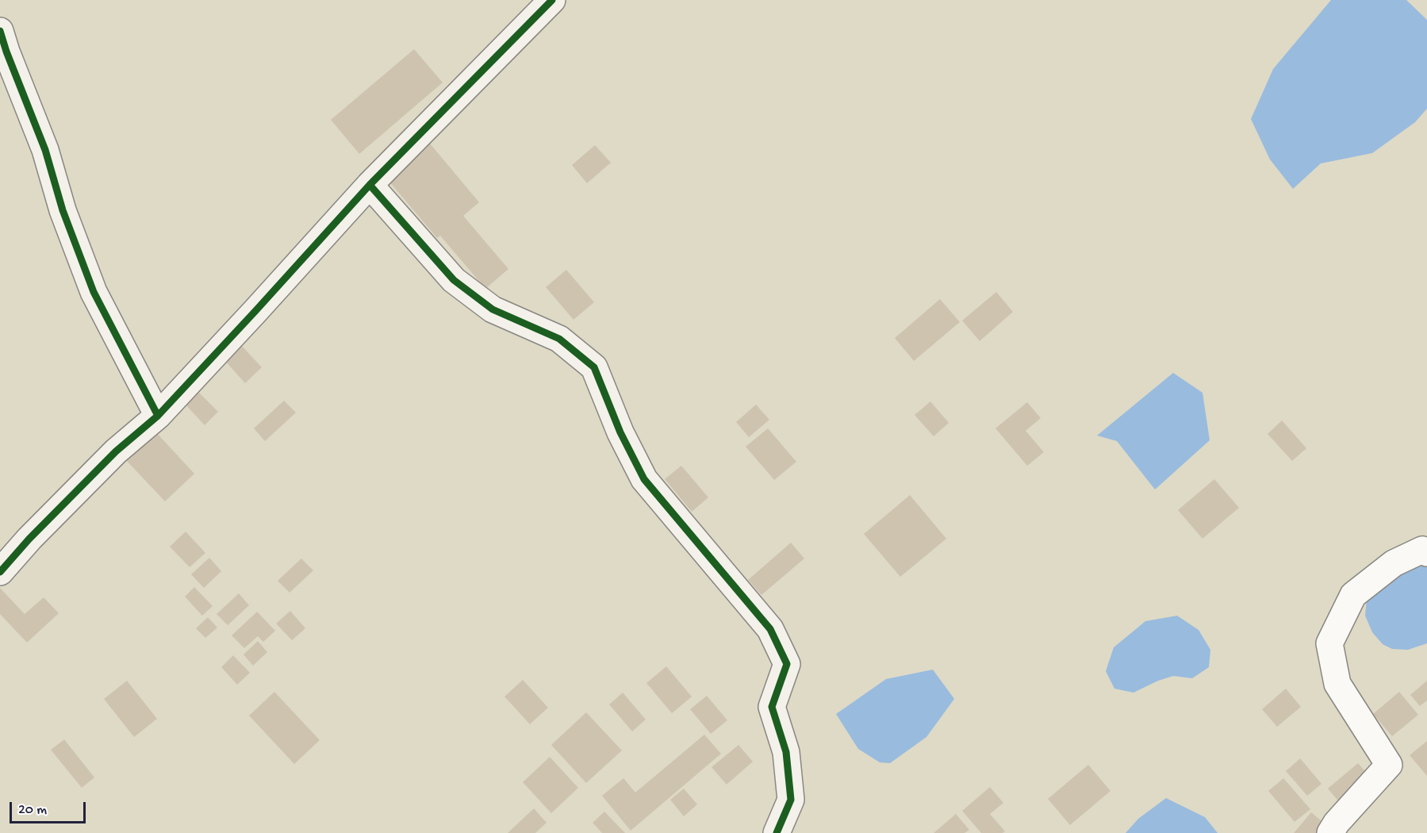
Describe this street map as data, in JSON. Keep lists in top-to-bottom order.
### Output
{
  "scale_bar": "20 m"
}
